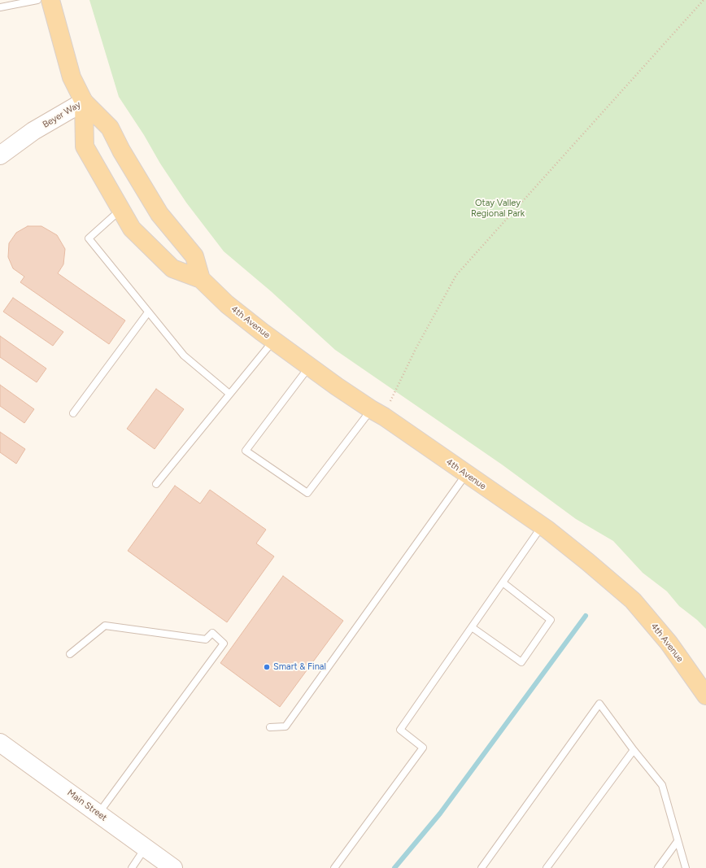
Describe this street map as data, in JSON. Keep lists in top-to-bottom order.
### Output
{
  "streets": {
    "main road": ["Beyer Way", "4th Avenue", "Main Street"]
  },
  "crossings": [
    ["Beyer Way", "4th Avenue"]
  ],
  "parks": ["Otay Valley Regional Park"],
  "places": ["Smart & Final"]
}
